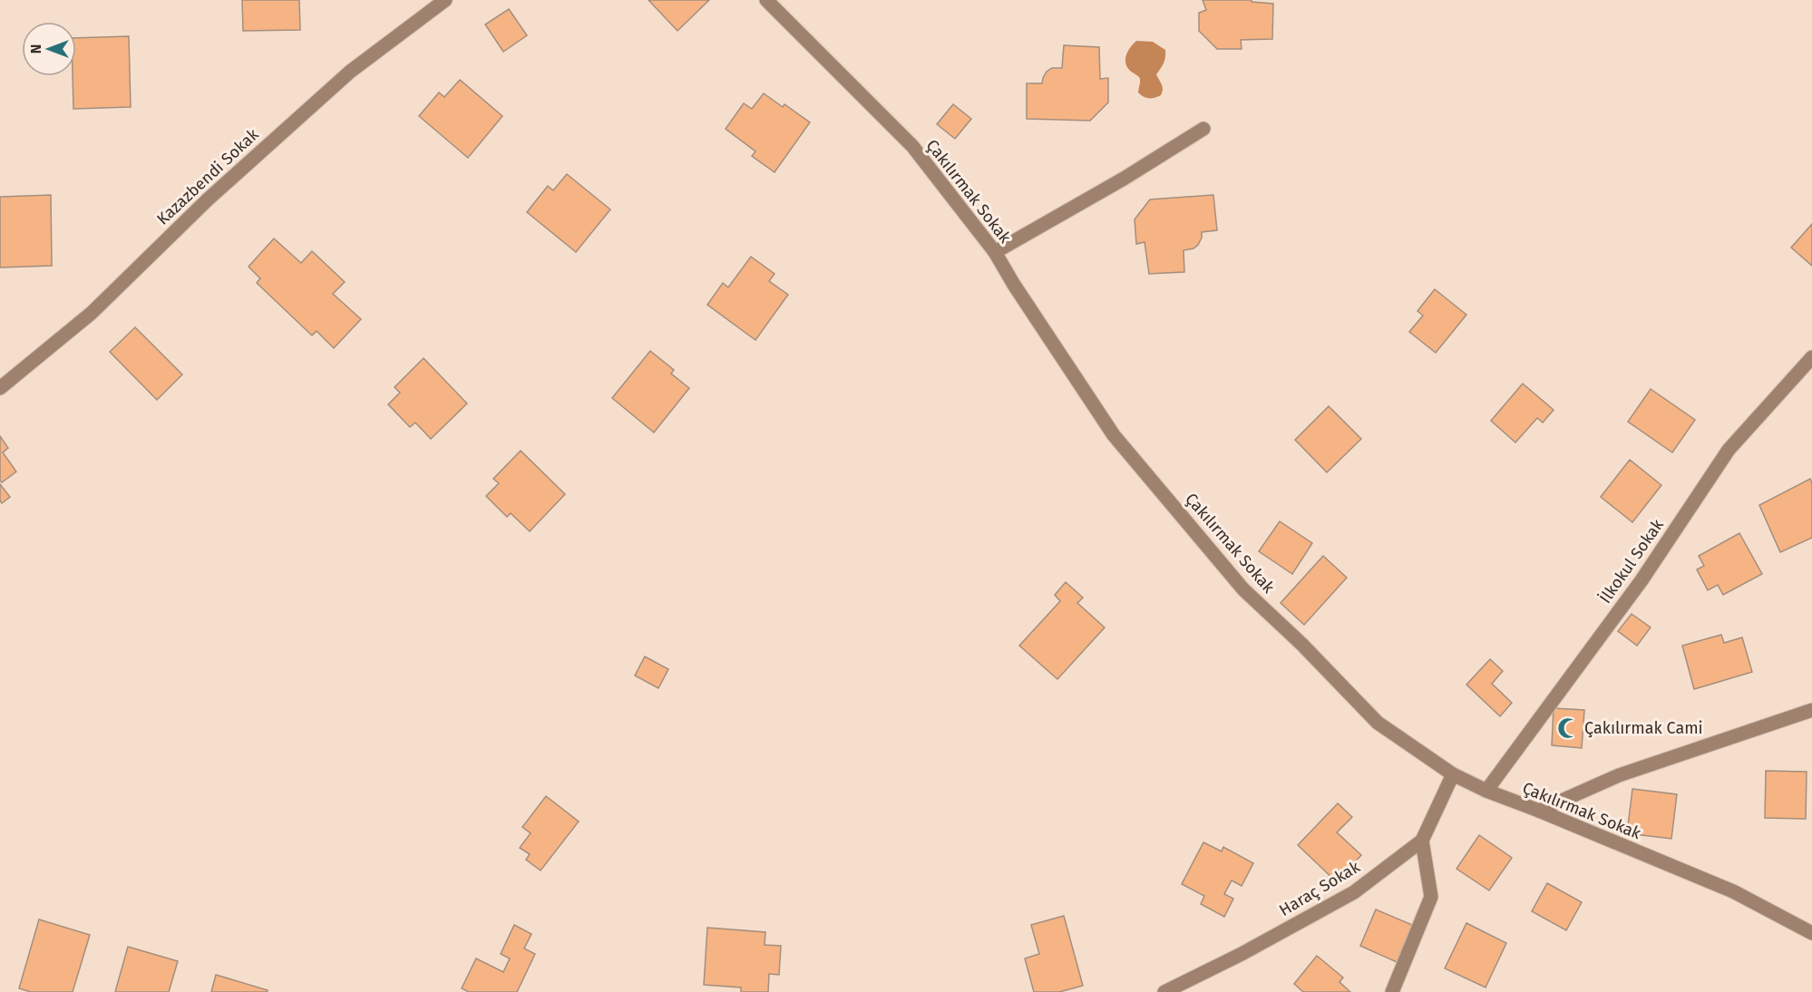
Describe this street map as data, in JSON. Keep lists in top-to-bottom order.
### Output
{
  "streets": {
    "street": [
      "Kazazbendi Sokak",
      "Çakılırmak Sokak",
      "İlkokul Sokak",
      "Haraç Sokak"
    ]
  },
  "crossings": [
    ["Çakılırmak Sokak", "İlkokul Sokak"],
    ["Çakılırmak Sokak", "Haraç Sokak"]
  ],
  "places": {
    "mosque": ["Çakılırmak Cami"]
  },
  "north": "left"
}
